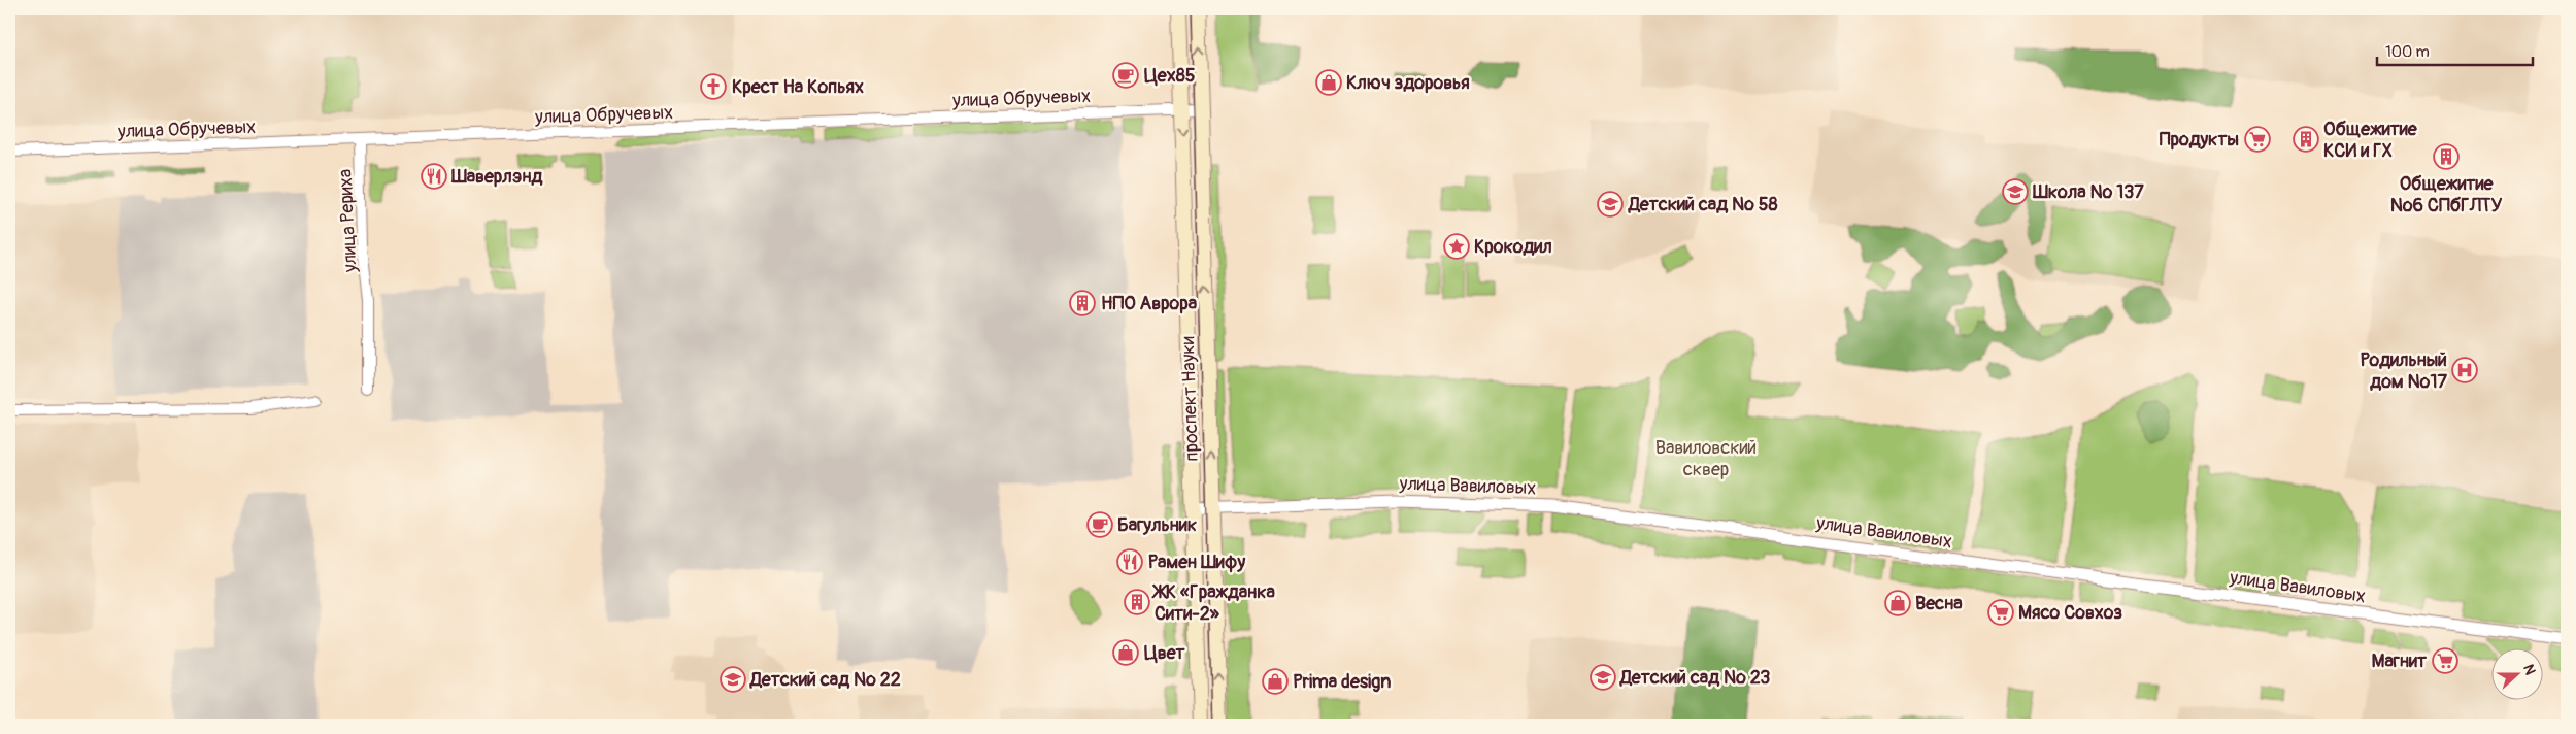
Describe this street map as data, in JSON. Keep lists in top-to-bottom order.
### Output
{
  "streets": {
    "main road": ["проспект Науки"],
    "street": ["улица Обручевых", "улица Рериха", "улица Вавиловых"]
  },
  "crossings": [
    ["улица Обручевых", "улица Рериха"],
    ["улица Обручевых", "проспект Науки"],
    ["проспект Науки", "улица Вавиловых"]
  ],
  "parks": ["Вавиловский сквер"],
  "places": {
    "cafe": ["Цех85", "Багульник"],
    "shop": [
      "Ключ здоровья",
      "Весна",
      "Цвет",
      "Prima design"
    ],
    "church": ["Крест На Копьях"],
    "supermarket": ["Продукты", "Мясо Совхоз", "Магнит"],
    "building": [
      "Общежитие КСИ и ГХ",
      "Общежитие №6 СПбГЛТУ",
      "НПО Аврора",
      "ЖК «Гражданка Сити-2»"
    ],
    "restaurant": ["Шаверлэнд", "Рамен Шифу"],
    "school or university": [
      "Школа № 137",
      "Детский сад № 58",
      "Детский сад № 23",
      "Детский сад № 22"
    ],
    "place": ["Крокодил"],
    "hospital": ["Родильный дом №17"]
  },
  "scale_bar": "100 m",
  "north": "right"
}
